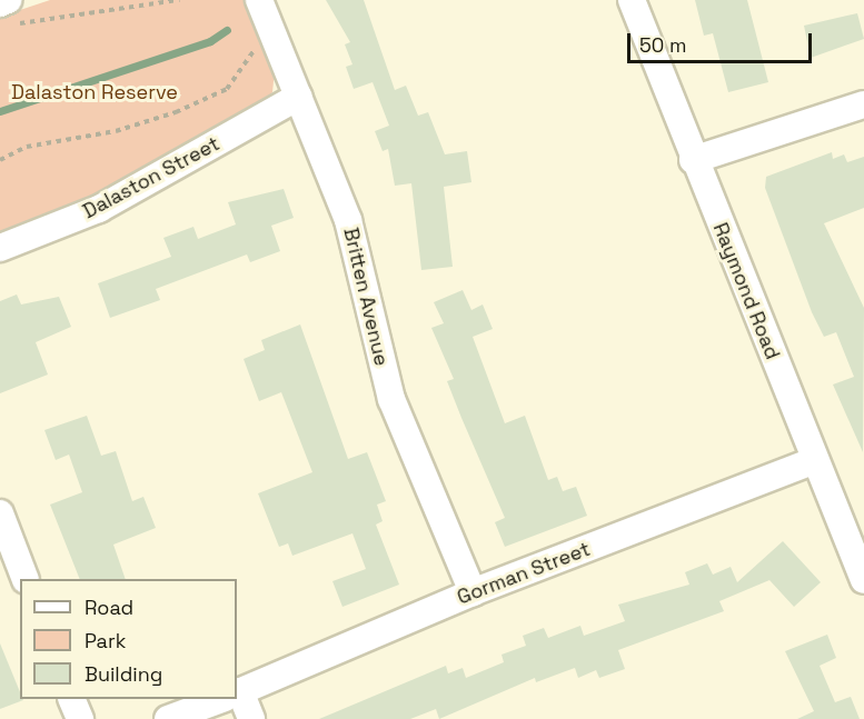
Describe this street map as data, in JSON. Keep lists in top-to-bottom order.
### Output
{
  "streets": {
    "street": [
      "Dalaston Street",
      "Raymond Road",
      "Britten Avenue",
      "Gorman Street"
    ]
  },
  "crossings": [
    ["Dalaston Street", "Britten Avenue"],
    ["Raymond Road", "Gorman Street"],
    ["Britten Avenue", "Gorman Street"]
  ],
  "parks": ["Dalaston Reserve"],
  "legend": ["Road", "Park", "Building"],
  "scale_bar": "50 m"
}
